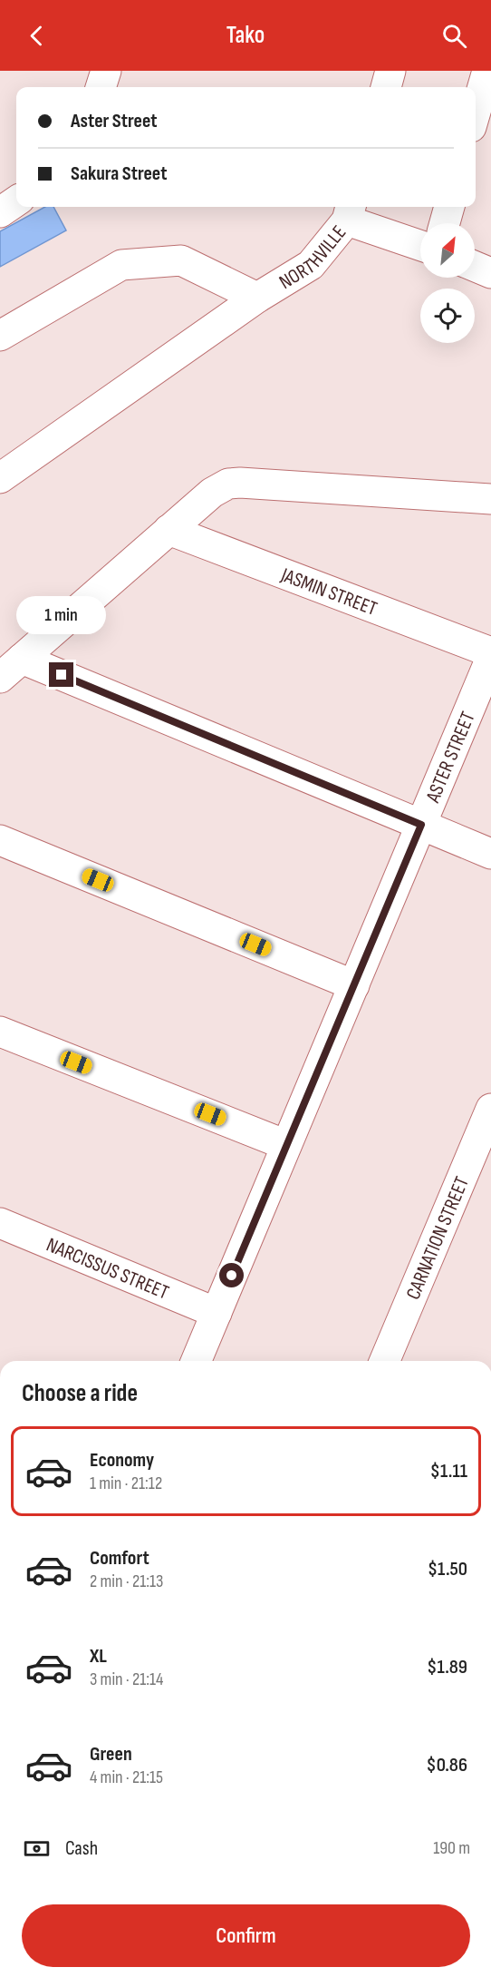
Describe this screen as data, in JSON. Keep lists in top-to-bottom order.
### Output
{
  "streets": {
    "street": [
      "NORTHVILLE",
      "JASMIN STREET",
      "ASTER STREET",
      "CARNATION STREET",
      "NARCISSUS STREET"
    ]
  },
  "crossings": [
    ["ASTER STREET", "NARCISSUS STREET"]
  ],
  "north": "top right",
  "page": {
    "header": "Tako",
    "banner": ["Aster Street", "Sakura Street"],
    "bubble": "1 min",
    "heading": "Choose a ride",
    "list": [
      {
        "name": "Economy",
        "note": "1 min · 21:12",
        "value": "$1.11"
      },
      {
        "name": "Comfort",
        "note": "2 min · 21:13",
        "value": "$1.50"
      },
      {
        "name": "XL",
        "note": "3 min · 21:14",
        "value": "$1.89"
      },
      {
        "name": "Green",
        "note": "4 min · 21:15",
        "value": "$0.86"
      }
    ],
    "pay": ["Cash", "190 m"],
    "buttons": "Confirm"
  }
}
